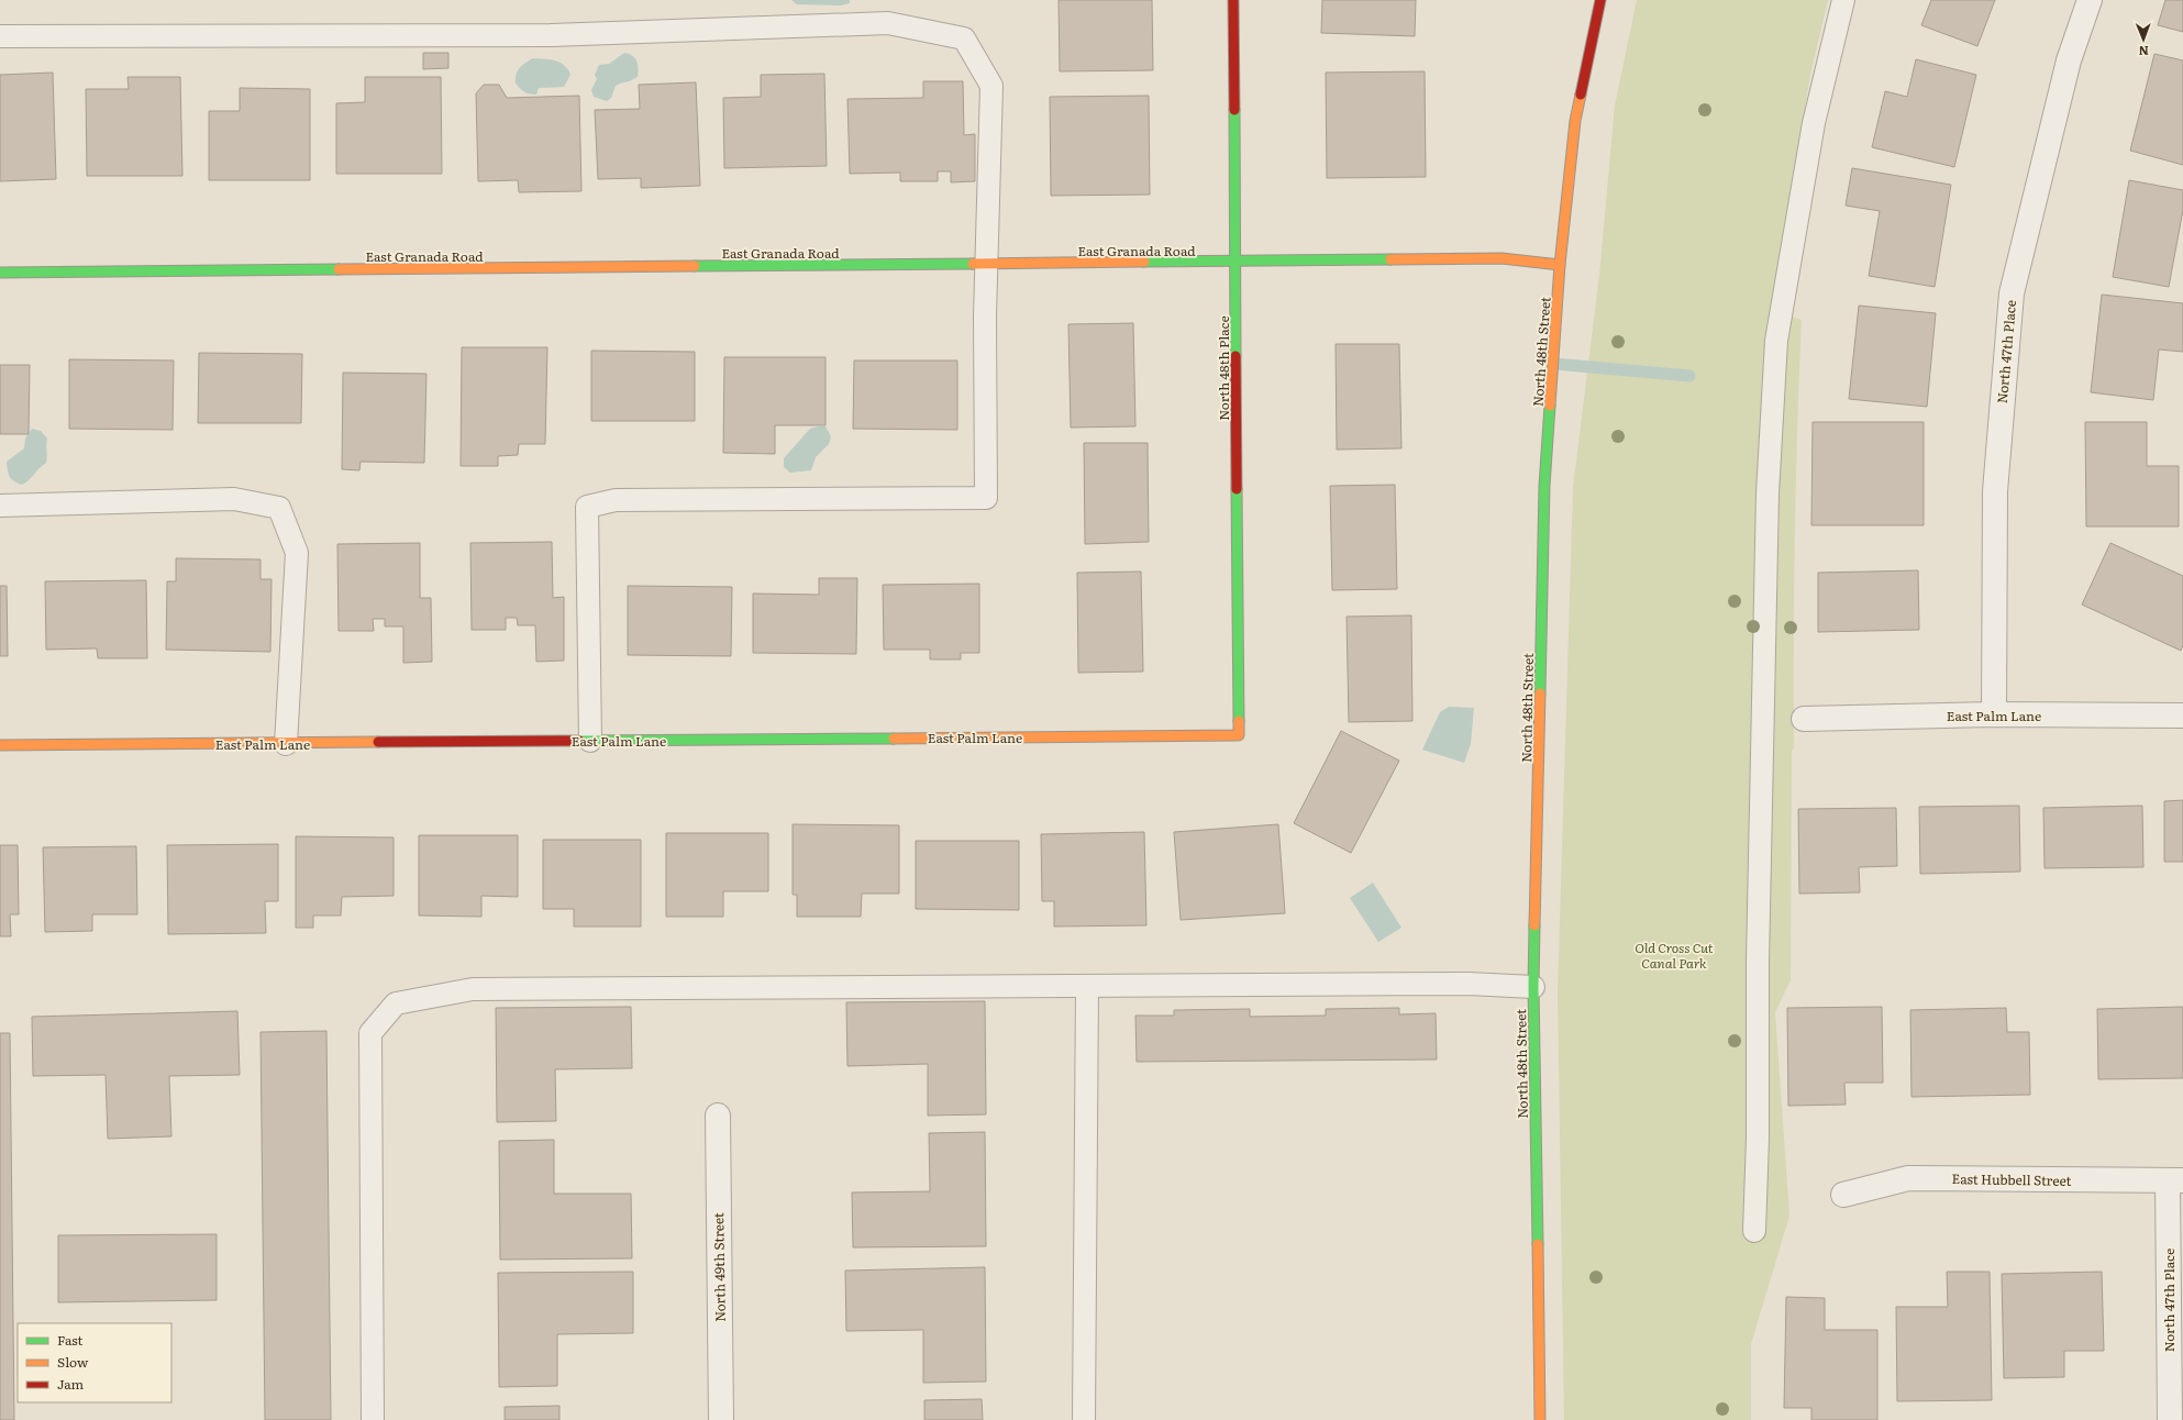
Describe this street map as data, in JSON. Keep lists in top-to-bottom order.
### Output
{
  "streets": {
    "street": [
      "East Granada Road",
      "North 48th Street",
      "North 47th Place",
      "North 48th Place",
      "East Palm Lane",
      "East Hubbell Street",
      "North 49th Street"
    ]
  },
  "crossings": [
    ["East Granada Road", "North 48th Street"],
    ["East Granada Road", "North 48th Place"],
    ["North 47th Place", "East Palm Lane"],
    ["North 47th Place", "East Hubbell Street"],
    ["North 48th Place", "East Palm Lane"]
  ],
  "parks": ["Old Cross Cut Canal Park"],
  "legend": ["Fast", "Slow", "Jam"],
  "north": "bottom"
}
